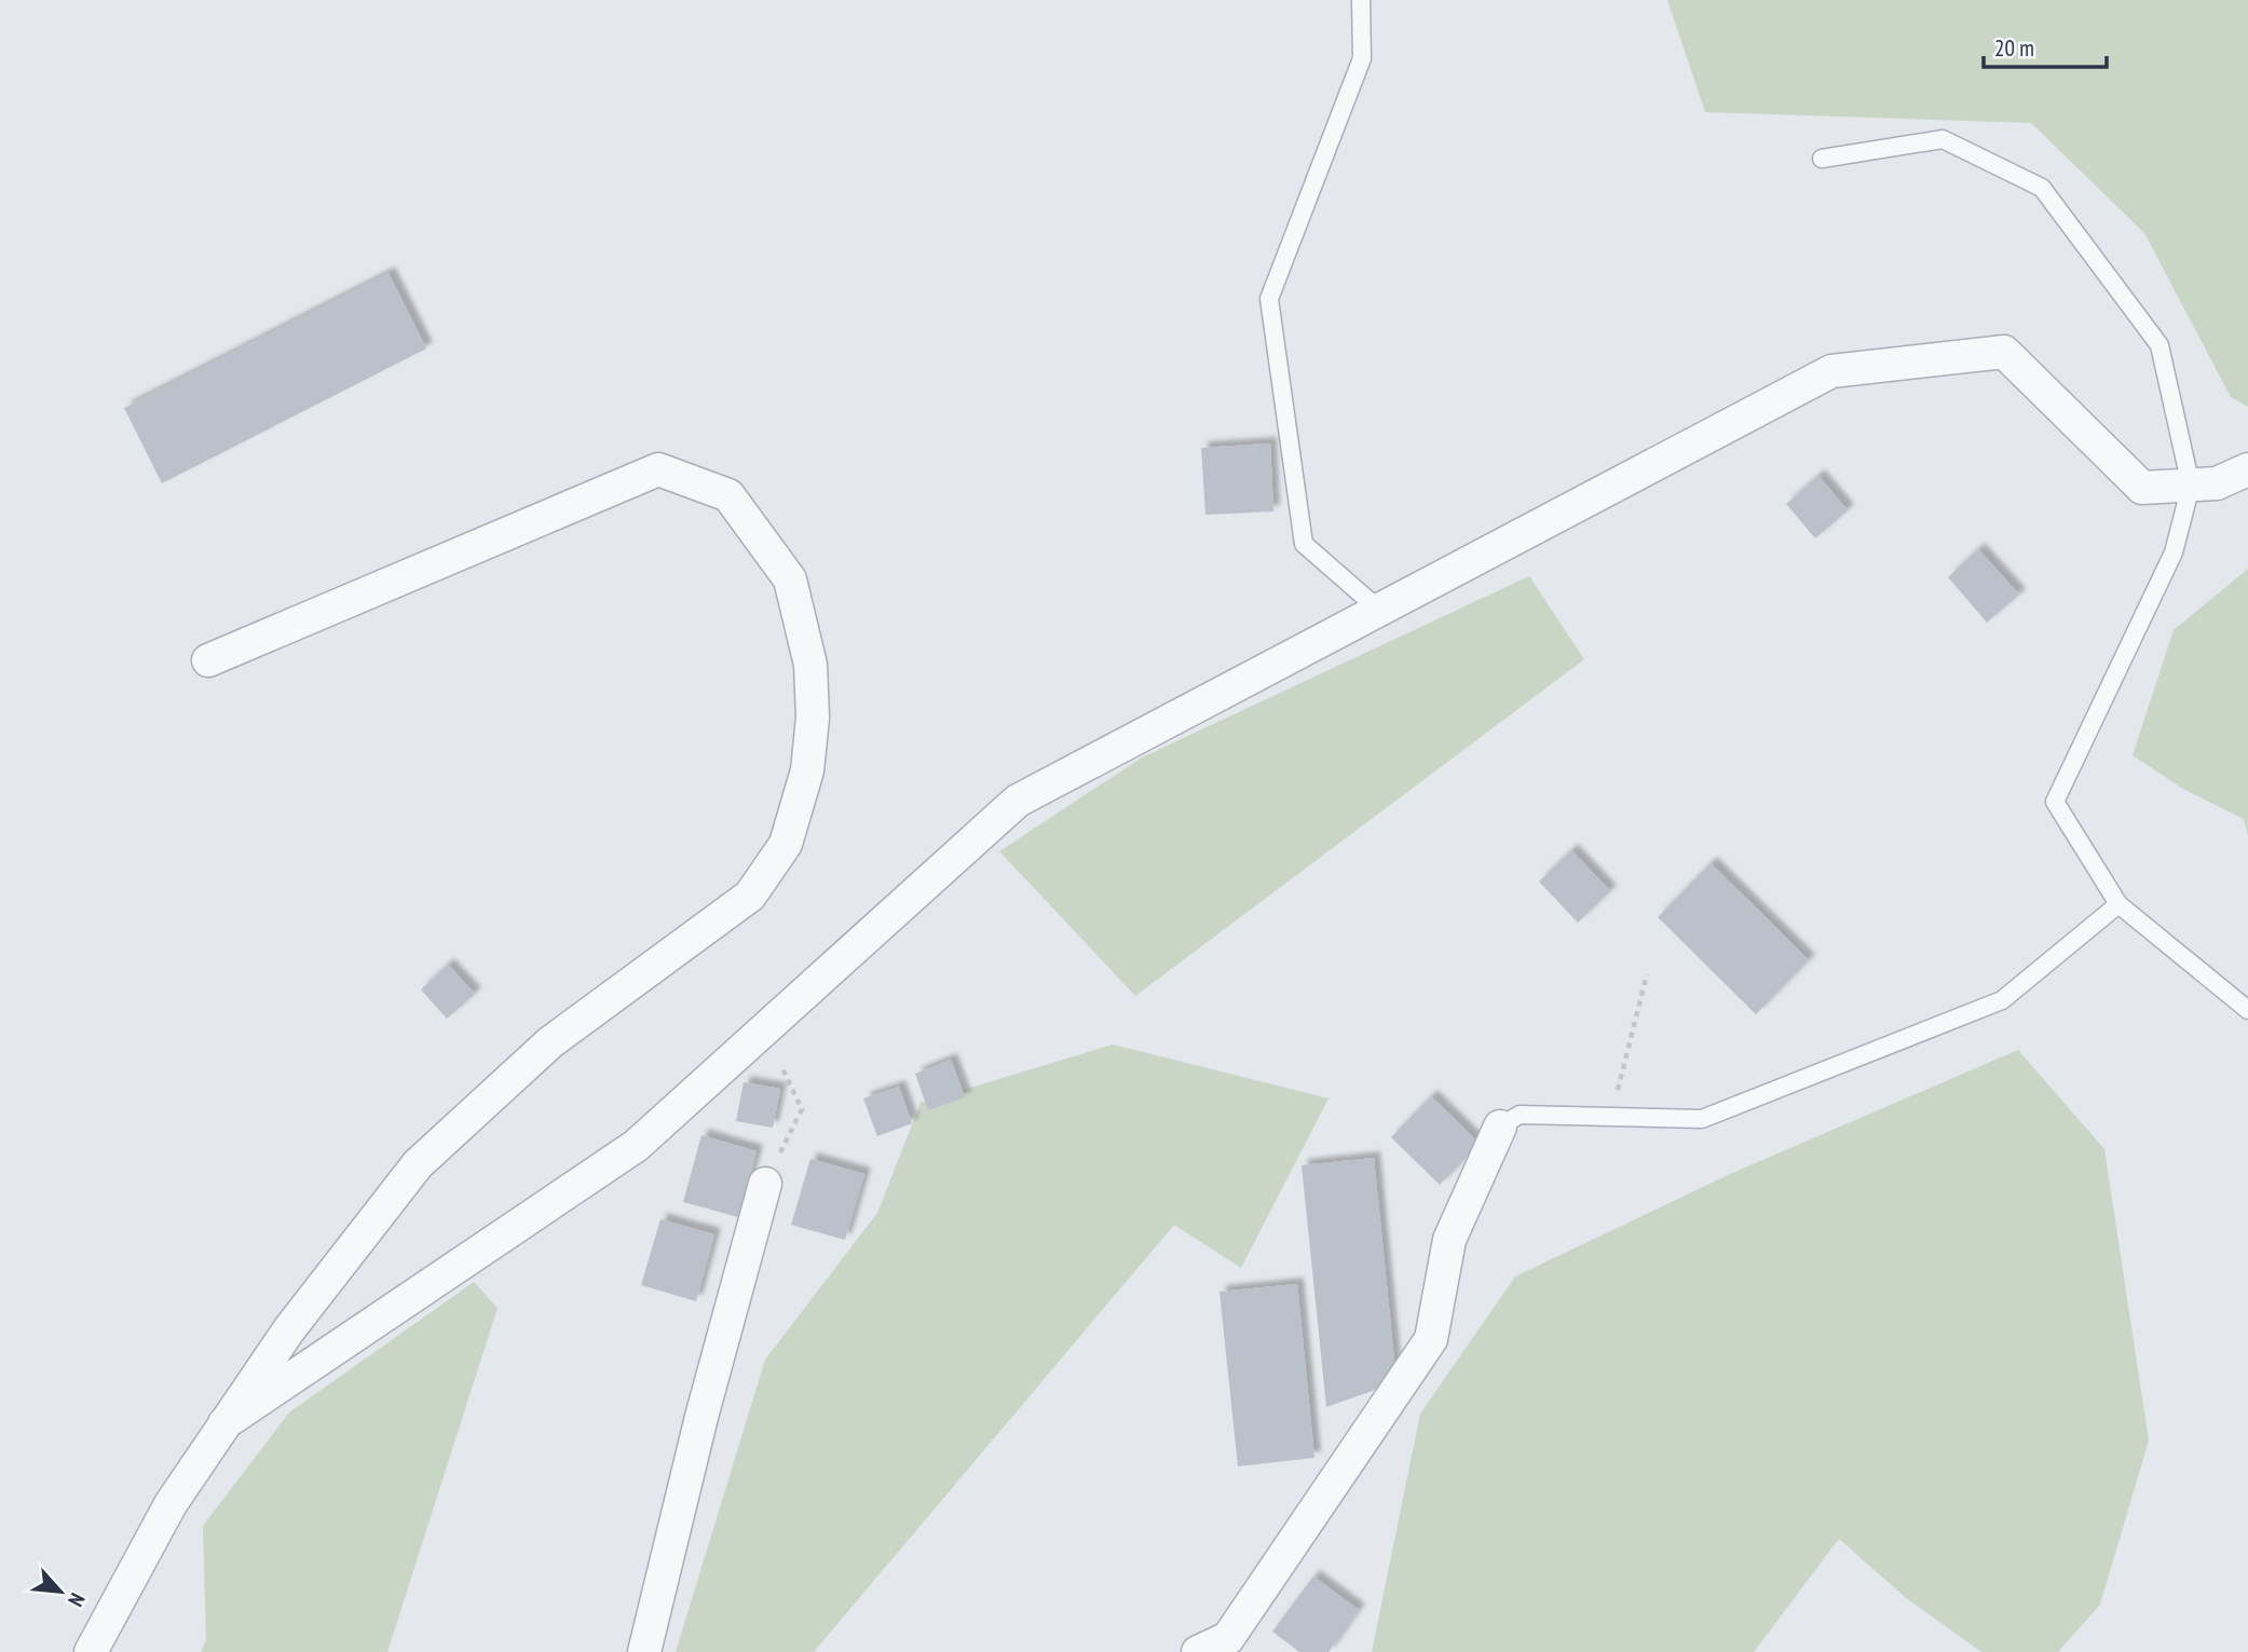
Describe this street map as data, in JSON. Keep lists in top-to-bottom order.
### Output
{
  "scale_bar": "20 m",
  "north": "bottom right"
}
